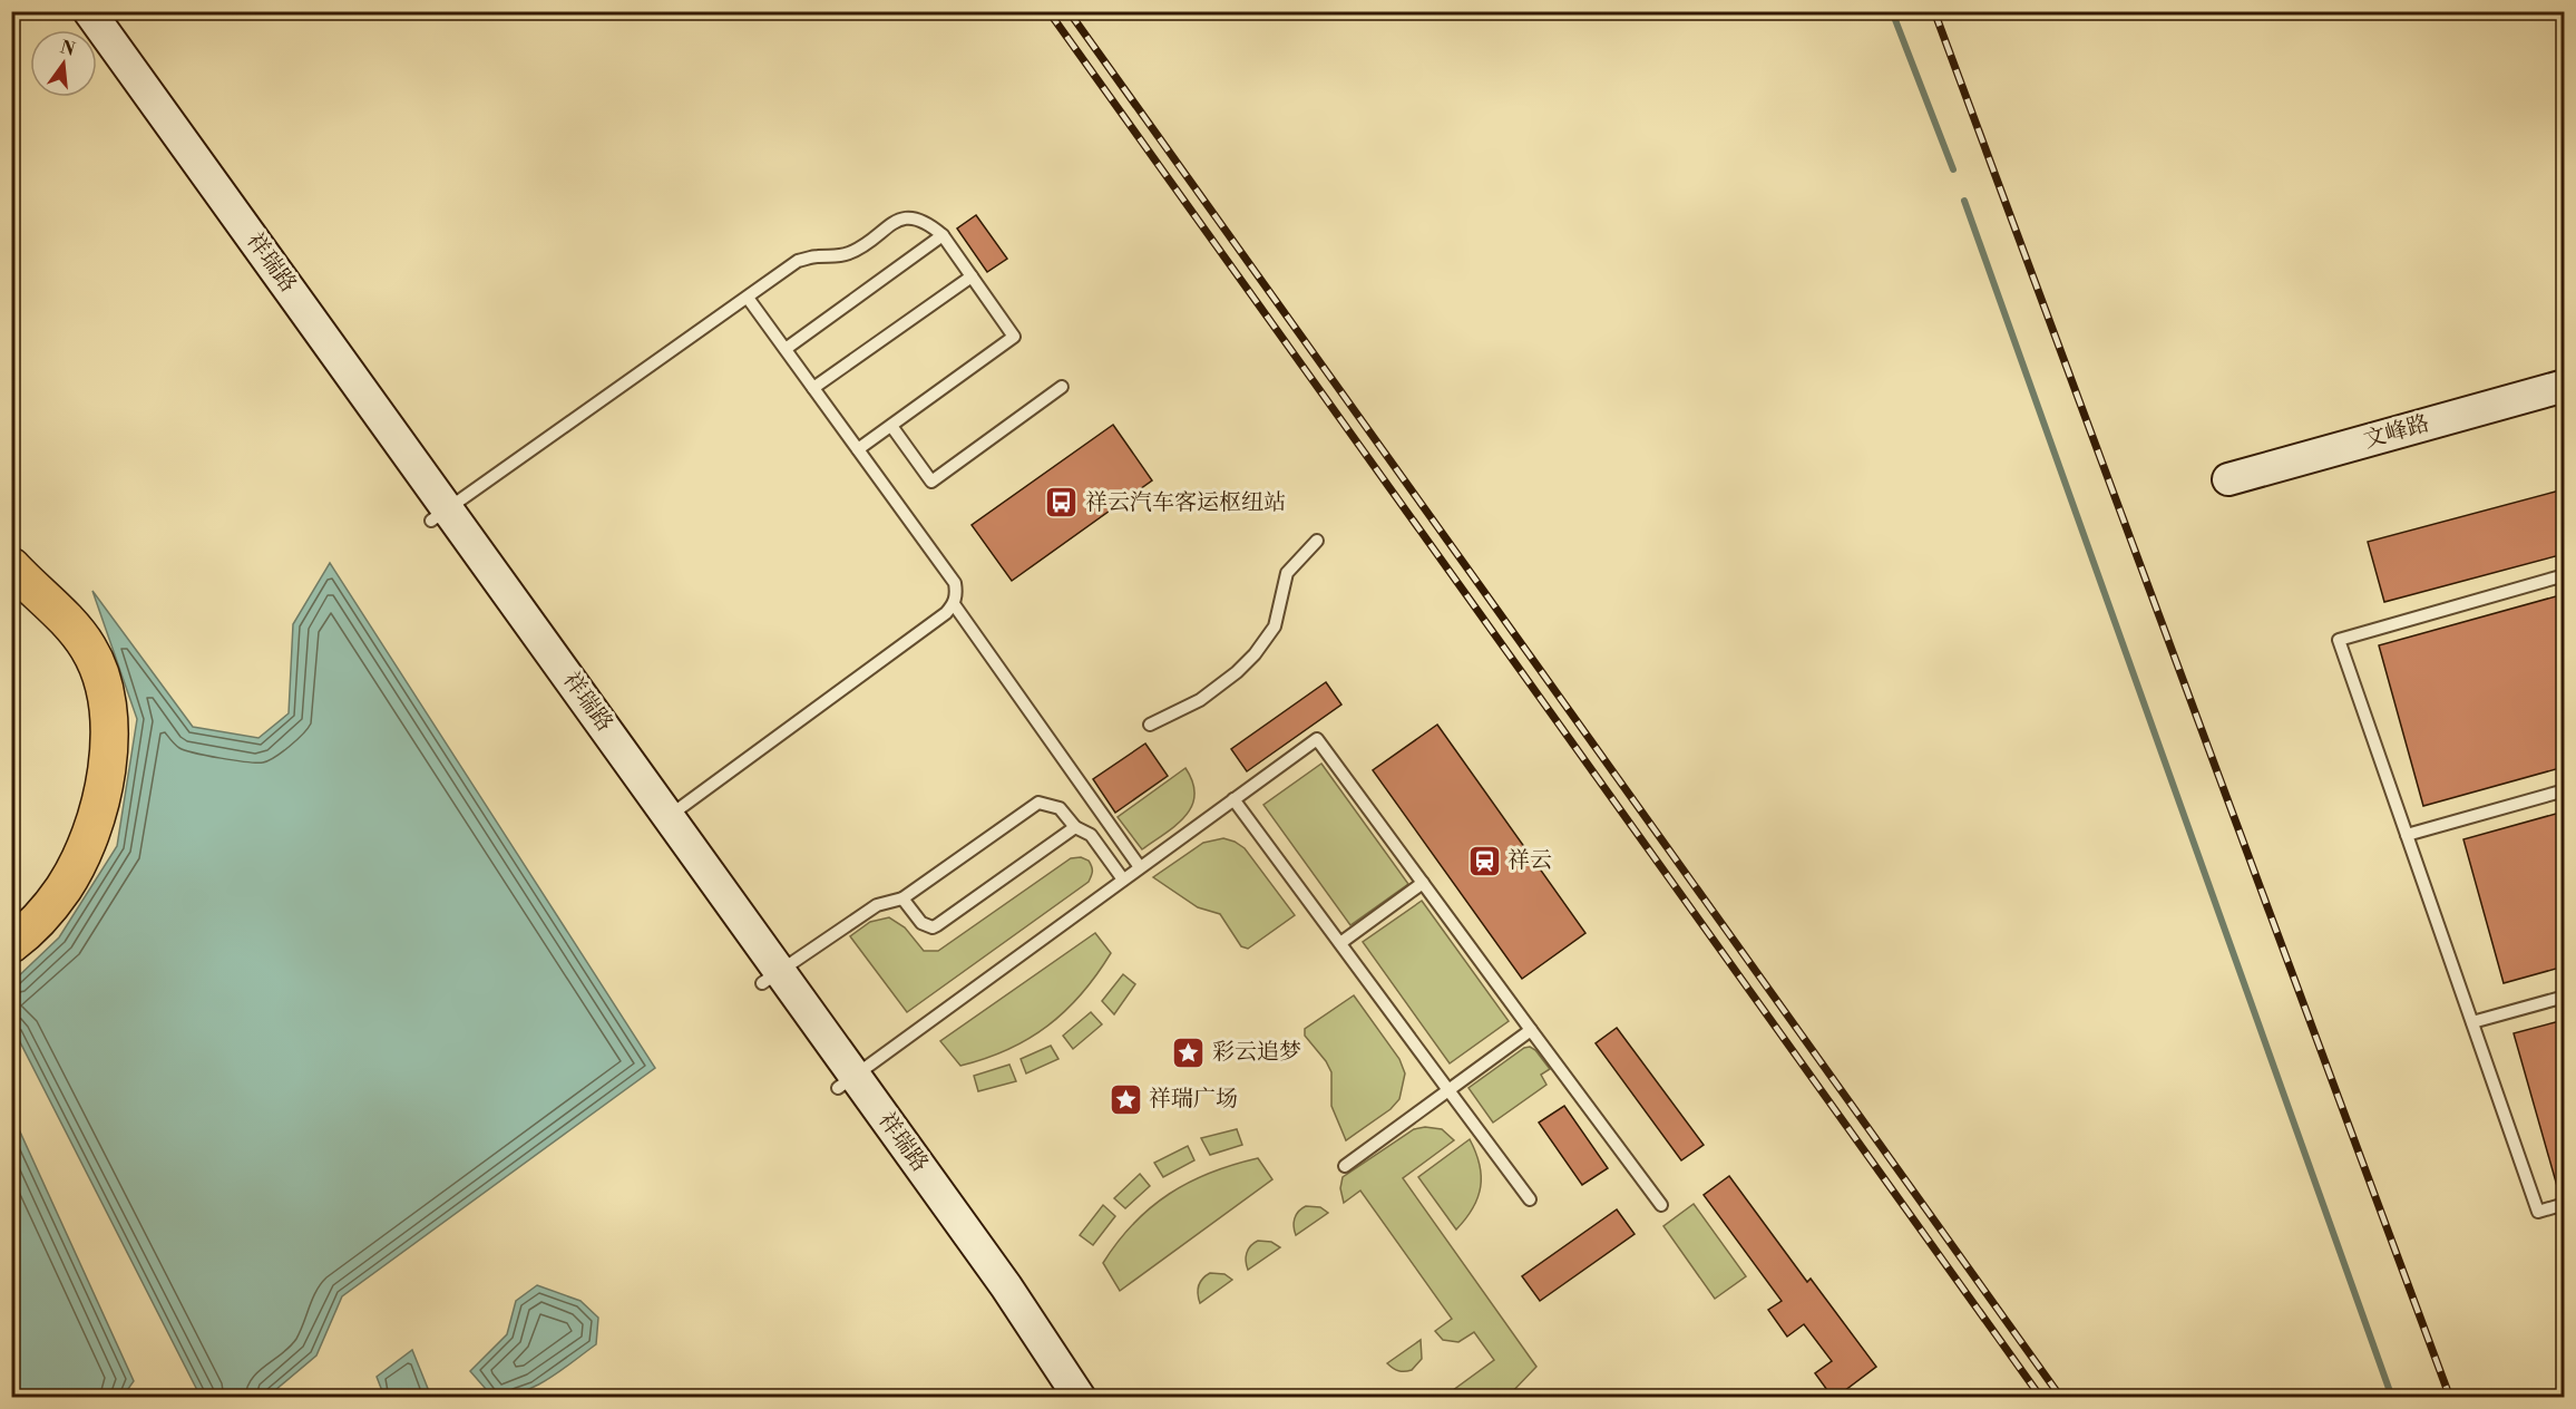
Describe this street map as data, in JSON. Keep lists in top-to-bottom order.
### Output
{
  "streets": {
    "main road": ["祥瑞路", "文峰路"]
  },
  "places": {
    "bus stop": ["祥云汽车客运枢纽站"],
    "station": ["祥云"],
    "place": ["彩云追梦", "祥瑞广场"]
  },
  "north": "top"
}
